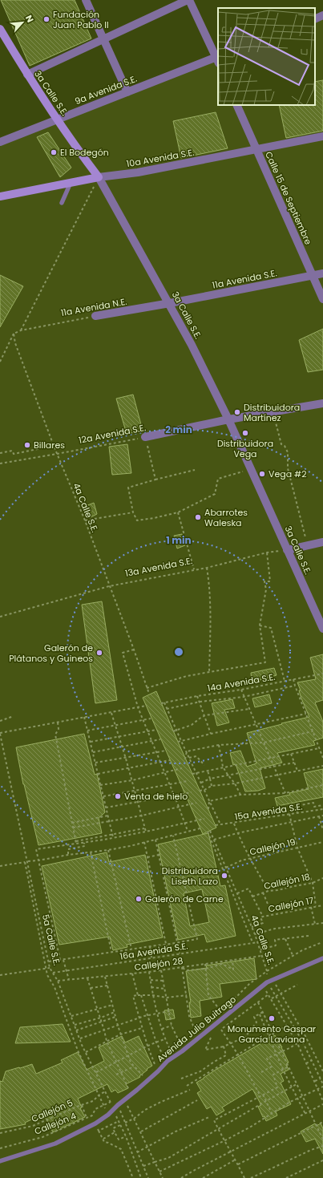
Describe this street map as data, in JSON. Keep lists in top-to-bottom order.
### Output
{
  "streets": {
    "street": [
      "9a Avenida S.E.",
      "3a Calle S.E.",
      "10a Avenida S.E.",
      "Calle 15 de Septiembre",
      "11a Avenida S.E.",
      "11a Avenida N.E.",
      "12a Avenida S.E."
    ],
    "lane": ["Avenida Julio Buitrago"],
    "path": [
      "4a Calle S.E.",
      "13a Avenida S.E.",
      "14a Avenida S.E.",
      "15a Avenida S.E.",
      "Callejón 19",
      "Callejón 18",
      "Callejón 17",
      "5a Calle S.E.",
      "16a Avenida S.E.",
      "Callejón 28",
      "Callejón 5",
      "Callejón 4"
    ]
  },
  "crossings": [
    ["9a Avenida S.E.", "3a Calle S.E."],
    ["3a Calle S.E.", "10a Avenida S.E."],
    ["3a Calle S.E.", "11a Avenida S.E."],
    ["3a Calle S.E.", "11a Avenida N.E."],
    ["3a Calle S.E.", "12a Avenida S.E."],
    ["3a Calle S.E.", "13a Avenida S.E."],
    ["10a Avenida S.E.", "Calle 15 de Septiembre"],
    ["Calle 15 de Septiembre", "11a Avenida S.E."],
    ["11a Avenida S.E.", "11a Avenida N.E."],
    ["12a Avenida S.E.", "4a Calle S.E."],
    ["4a Calle S.E.", "13a Avenida S.E."],
    ["4a Calle S.E.", "Callejón 19"],
    ["4a Calle S.E.", "Callejón 17"],
    ["4a Calle S.E.", "16a Avenida S.E."],
    ["4a Calle S.E.", "Callejón 28"],
    ["4a Calle S.E.", "Avenida Julio Buitrago"],
    ["5a Calle S.E.", "16a Avenida S.E."],
    ["5a Calle S.E.", "Callejón 28"],
    ["5a Calle S.E.", "Avenida Julio Buitrago"],
    ["5a Calle S.E.", "Callejón 5"],
    ["5a Calle S.E.", "Callejón 4"]
  ],
  "places": [
    "Fundación Juan Pablo II",
    "El Bodegón",
    "Distribuidora Martínez",
    "Distribuidora Vega",
    "Billares",
    "Vega #2",
    "Abarrotes Waleska",
    "Galerón de Plátanos y Guineos",
    "Venta de hielo",
    "Distribuidora Liseth Lazo",
    "Galerón de Carne",
    "Monumento Gaspar García Laviana"
  ],
  "north": "top right",
  "rings": ["2 min", "1 min"]
}
